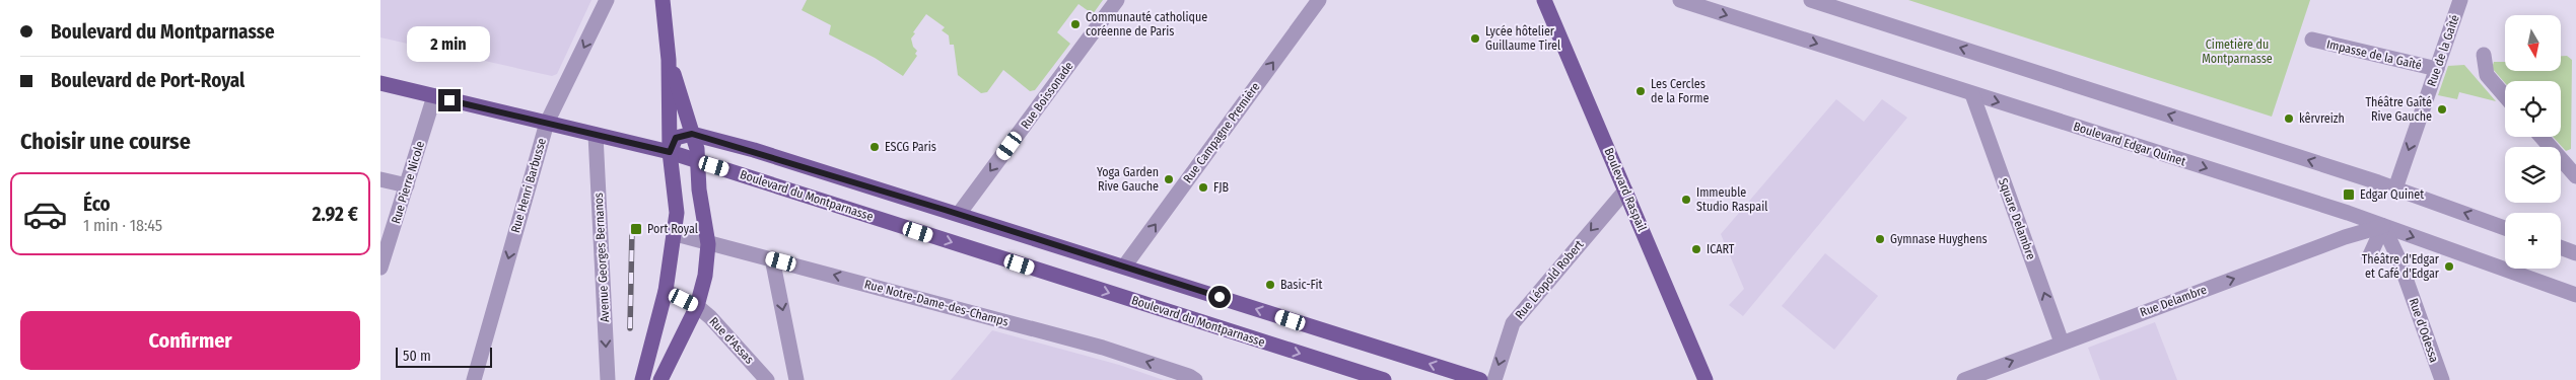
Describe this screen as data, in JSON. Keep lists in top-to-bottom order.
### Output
{
  "streets": {
    "main road": ["Boulevard Raspail", "Boulevard du Montparnasse"],
    "street": [
      "Rue de la Gaîté",
      "Impasse de la Gaîté",
      "Rue Boissonade",
      "Rue Campagne Première",
      "Boulevard Edgar Quinet",
      "Rue Pierre Nicole",
      "Rue Henri Barbusse",
      "Square Delambre",
      "Avenue Georges Bernanos",
      "Rue Léopold Robert",
      "Rue Delambre",
      "Rue Notre-Dame-des-Champs",
      "Rue d'Odessa",
      "Rue d'Assas"
    ]
  },
  "crossings": [
    ["Rue de la Gaîté", "Impasse de la Gaîté"],
    ["Boulevard Edgar Quinet", "Square Delambre"],
    ["Boulevard Edgar Quinet", "Rue Delambre"],
    ["Boulevard Edgar Quinet", "Rue d'Odessa"],
    ["Rue Pierre Nicole", "Boulevard du Montparnasse"],
    ["Rue Henri Barbusse", "Boulevard du Montparnasse"],
    ["Boulevard Raspail", "Rue Léopold Robert"],
    ["Boulevard du Montparnasse", "Avenue Georges Bernanos"],
    ["Square Delambre", "Rue Delambre"],
    ["Rue Delambre", "Rue d'Odessa"]
  ],
  "one_way": [
    "Rue de la Gaîté",
    "Rue Boissonade",
    "Rue Campagne Première",
    "Rue Henri Barbusse",
    "Square Delambre",
    "Avenue Georges Bernanos",
    "Rue Léopold Robert",
    "Rue Delambre",
    "Rue Notre-Dame-des-Champs"
  ],
  "parks": ["Cimetière du Montparnasse"],
  "places": {
    "other": [
      "Communauté catholique coréenne de Paris",
      "Lycée hôtelier Guillaume Tirel",
      "Les Cercles de la Forme",
      "Théâtre Gaîté Rive Gauche",
      "kêrvreizh",
      "ESCG Paris",
      "Yoga Garden Rive Gauche",
      "FJB",
      "Immeuble Studio Raspail",
      "Gymnase Huyghens",
      "ICART",
      "Théâtre d'Edgar et Café d'Edgar",
      "Basic-Fit"
    ],
    "transit": ["Edgar Quinet", "Port Royal"]
  },
  "scale_bar": "50 m",
  "north": "bottom",
  "page": {
    "banner": ["Boulevard du Montparnasse", "Boulevard de Port-Royal"],
    "map_buttons": "+",
    "bubble": "2 min",
    "heading": "Choisir une course",
    "list": [
      {
        "name": "Éco",
        "note": "1 min · 18:45",
        "value": "2.92 €"
      }
    ],
    "buttons": "Confirmer",
    "scale": "50 m"
  }
}
